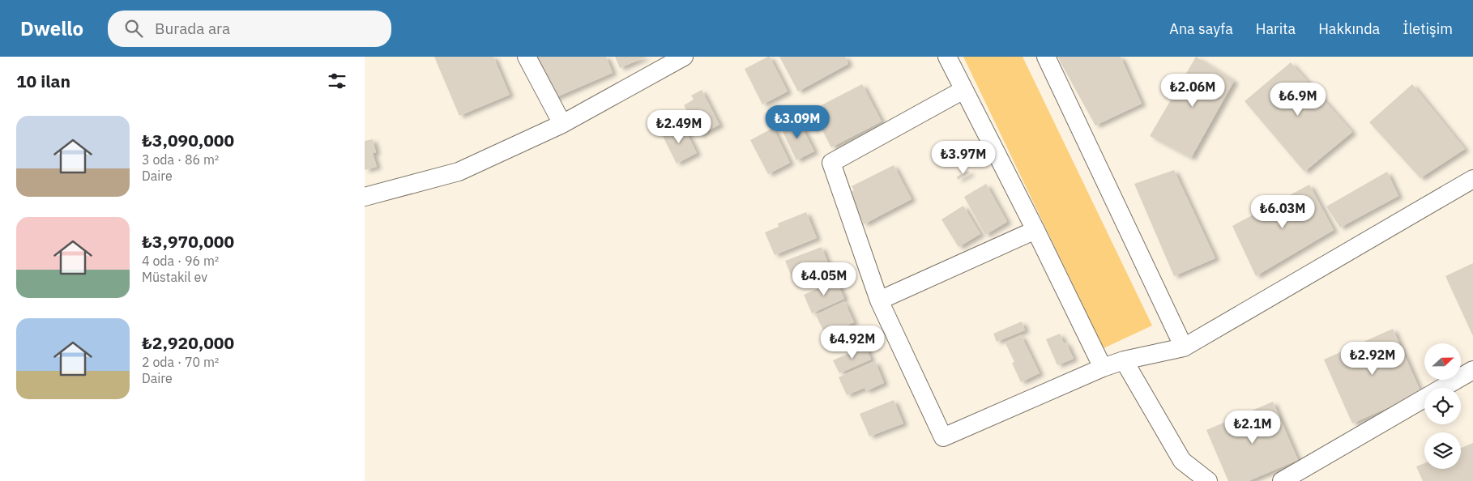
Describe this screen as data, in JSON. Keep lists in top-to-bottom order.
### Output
{
  "north": "right",
  "page": {
    "header": "Dwello",
    "search": "Burada ara",
    "nav": [
      "Ana sayfa",
      "Harita",
      "Hakkında",
      "İletişim"
    ],
    "heading": "10 ilan",
    "price": [
      "₺2.06M",
      "₺6.9M",
      "₺3.09M",
      "₺2.49M",
      "₺3.97M",
      "₺6.03M",
      "₺4.05M",
      "₺4.92M",
      "₺2.92M",
      "₺2.1M"
    ],
    "list": [
      {
        "name": "₺3,090,000",
        "note": "3 oda · 86 m² · Daire"
      },
      {
        "name": "₺3,970,000",
        "note": "4 oda · 96 m² · Müstakil ev"
      },
      {
        "name": "₺2,920,000",
        "note": "2 oda · 70 m² · Daire"
      }
    ]
  }
}
